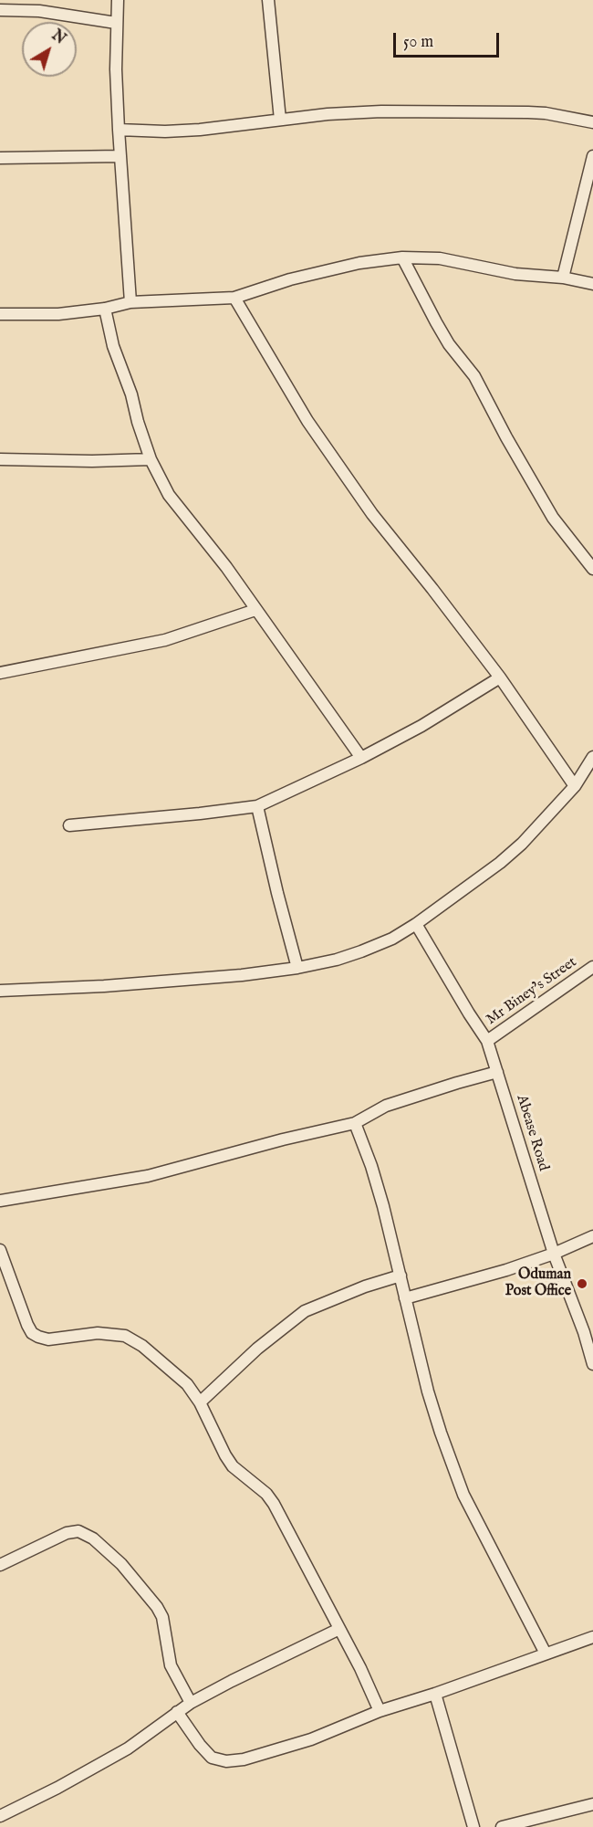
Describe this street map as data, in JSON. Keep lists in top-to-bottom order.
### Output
{
  "streets": {
    "street": ["Mr Biney’s Street", "Abease Road"]
  },
  "crossings": [
    ["Mr Biney’s Street", "Abease Road"]
  ],
  "places": ["Oduman Post Office"],
  "scale_bar": "50 m",
  "north": "top right"
}
